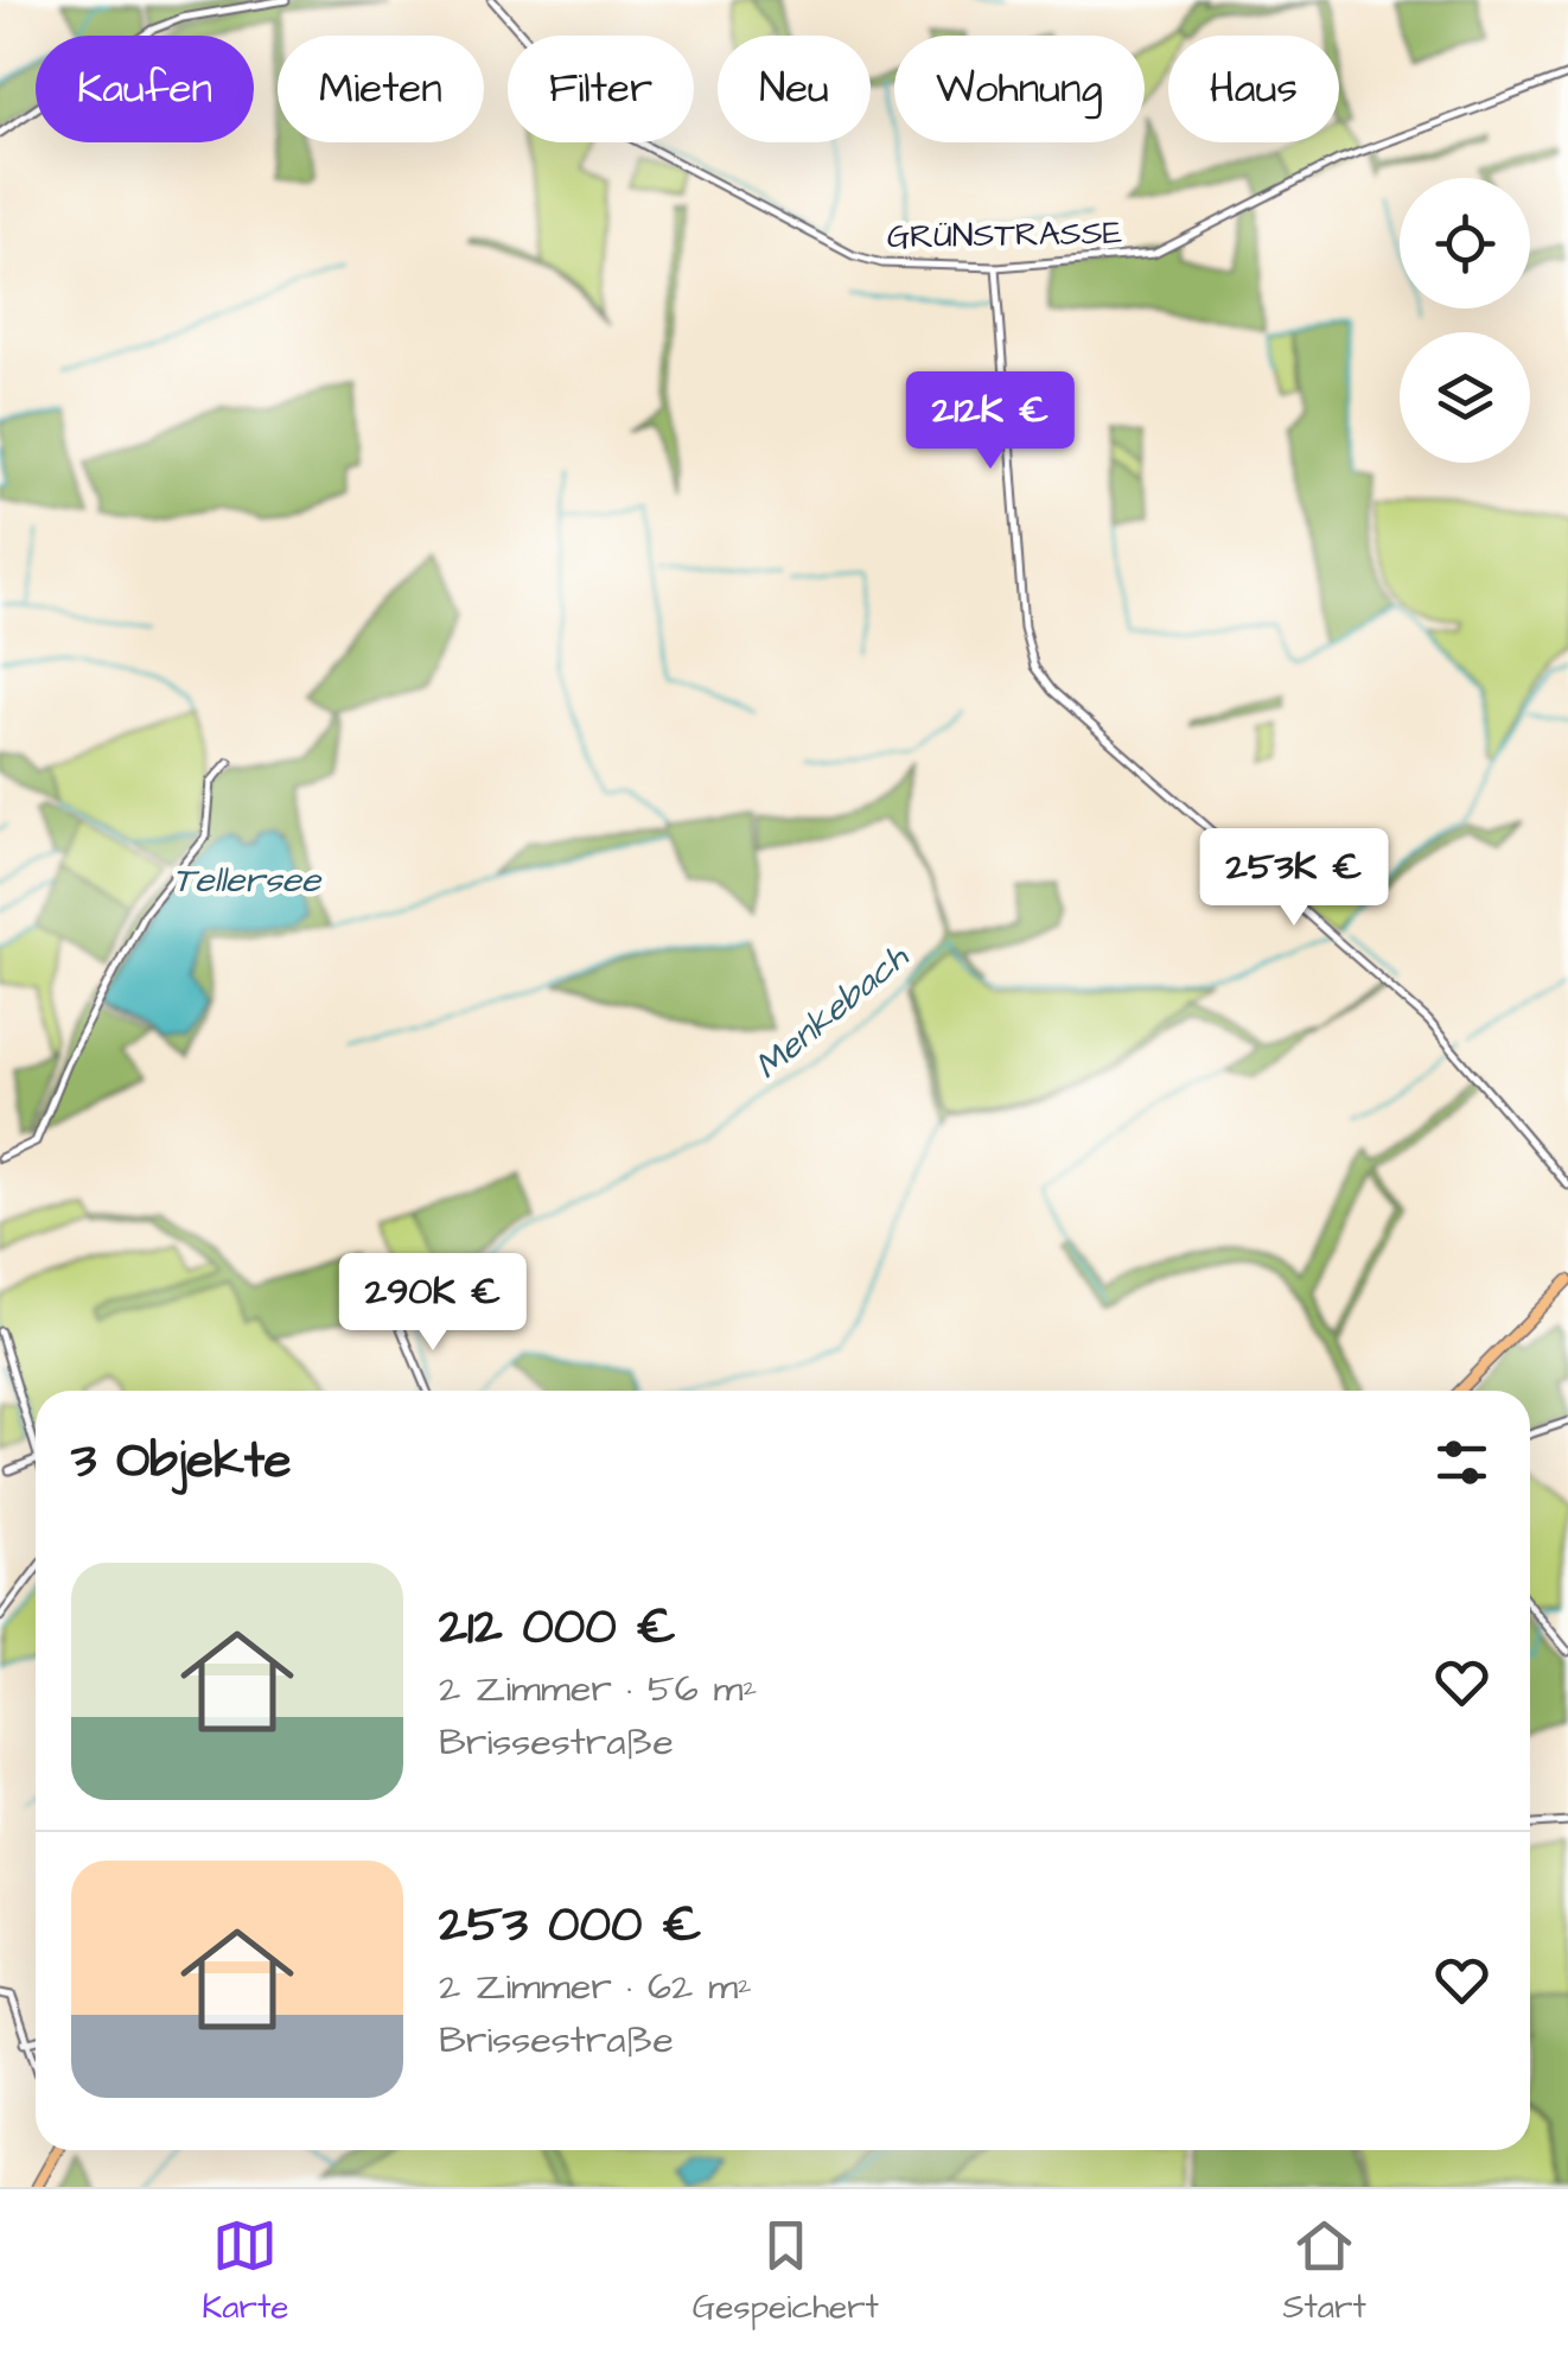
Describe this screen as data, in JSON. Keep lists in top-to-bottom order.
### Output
{
  "streets": {
    "street": ["GRÜNSTRASSE"]
  },
  "water": ["Tellersee", "Menkebach"],
  "page": {
    "chip": [
      "Kaufen",
      "Mieten",
      "Filter",
      "Neu",
      "Wohnung",
      "Haus"
    ],
    "price": ["212K €", "253K €", "290K €"],
    "heading": "3 Objekte",
    "list": [
      {
        "name": "212 000 €",
        "note": "2 Zimmer · 56 m² · Brissestraße"
      },
      {
        "name": "253 000 €",
        "note": "2 Zimmer · 62 m² · Brissestraße"
      }
    ],
    "tabs": ["Karte", "Gespeichert", "Start"]
  }
}
